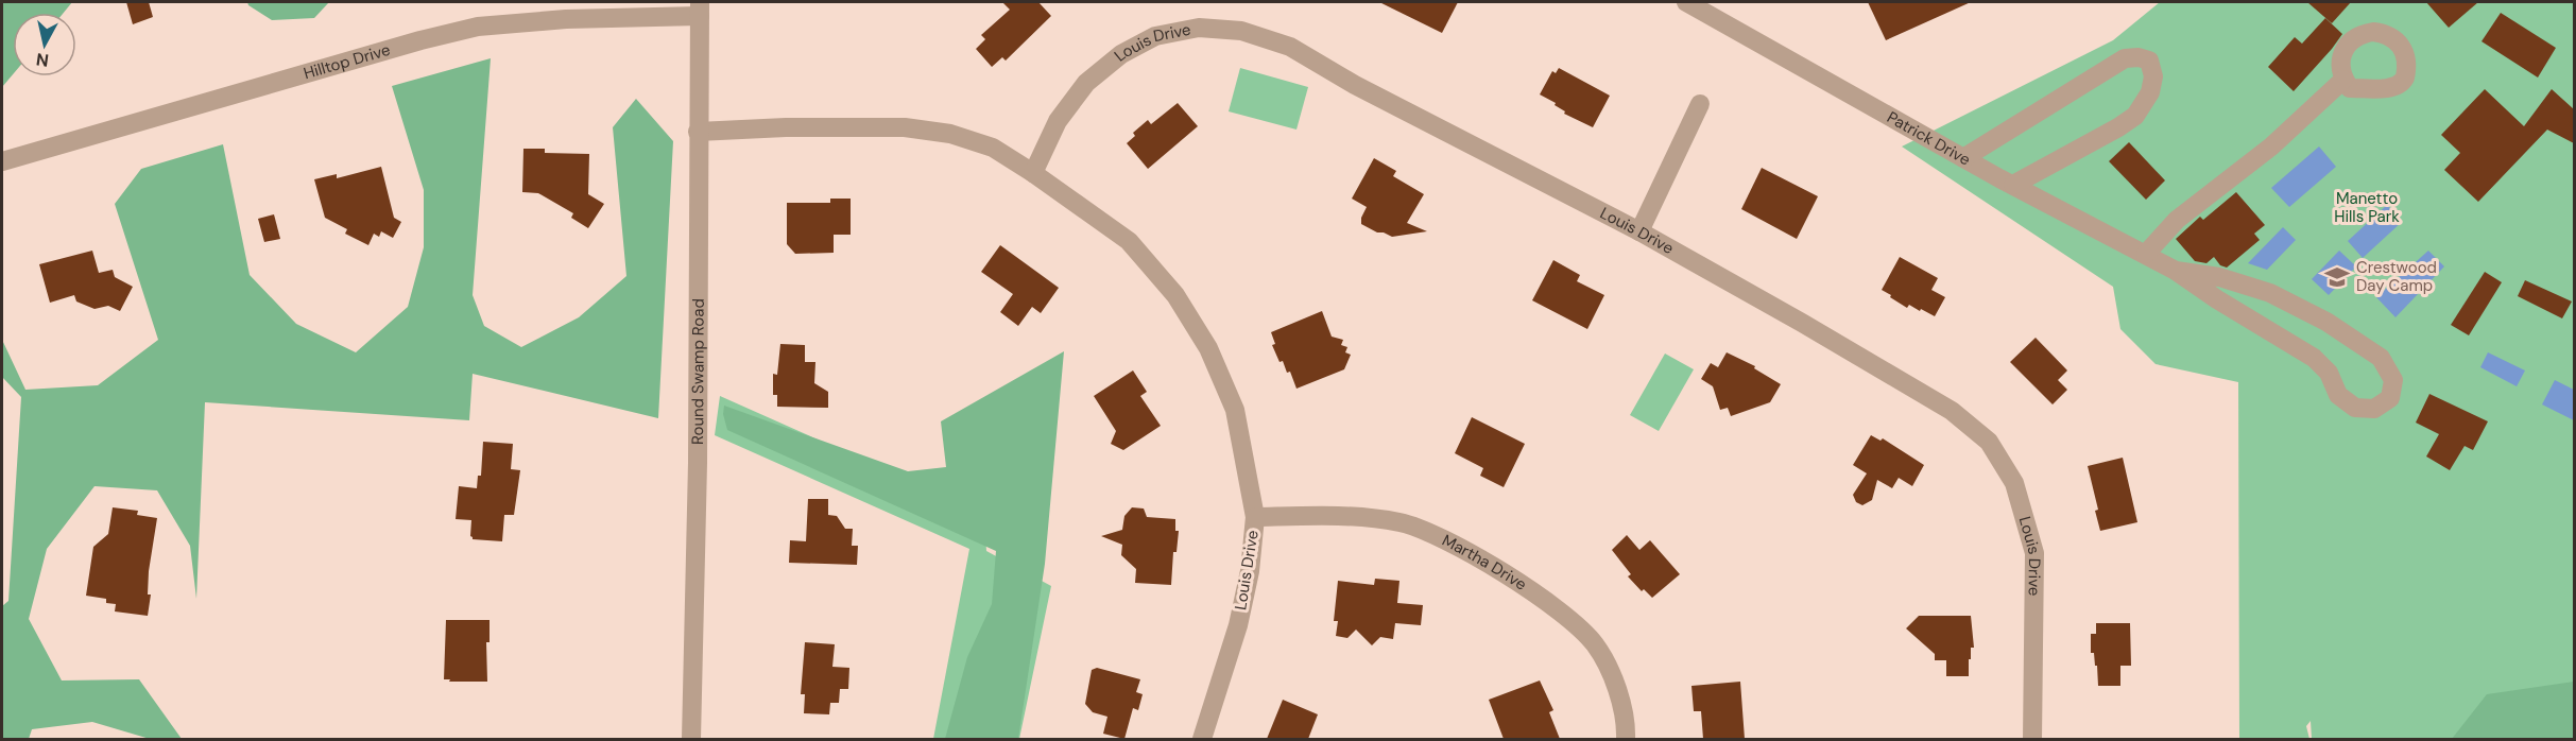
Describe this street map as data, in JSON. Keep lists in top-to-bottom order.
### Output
{
  "streets": {
    "street": [
      "Louis Drive",
      "Hilltop Drive",
      "Patrick Drive",
      "Round Swamp Road",
      "Martha Drive"
    ]
  },
  "crossings": [
    ["Louis Drive", "Round Swamp Road"],
    ["Louis Drive", "Martha Drive"],
    ["Hilltop Drive", "Round Swamp Road"]
  ],
  "parks": ["Manetto Hills Park"],
  "places": {
    "school or university": ["Crestwood Day Camp"]
  },
  "north": "bottom"
}
